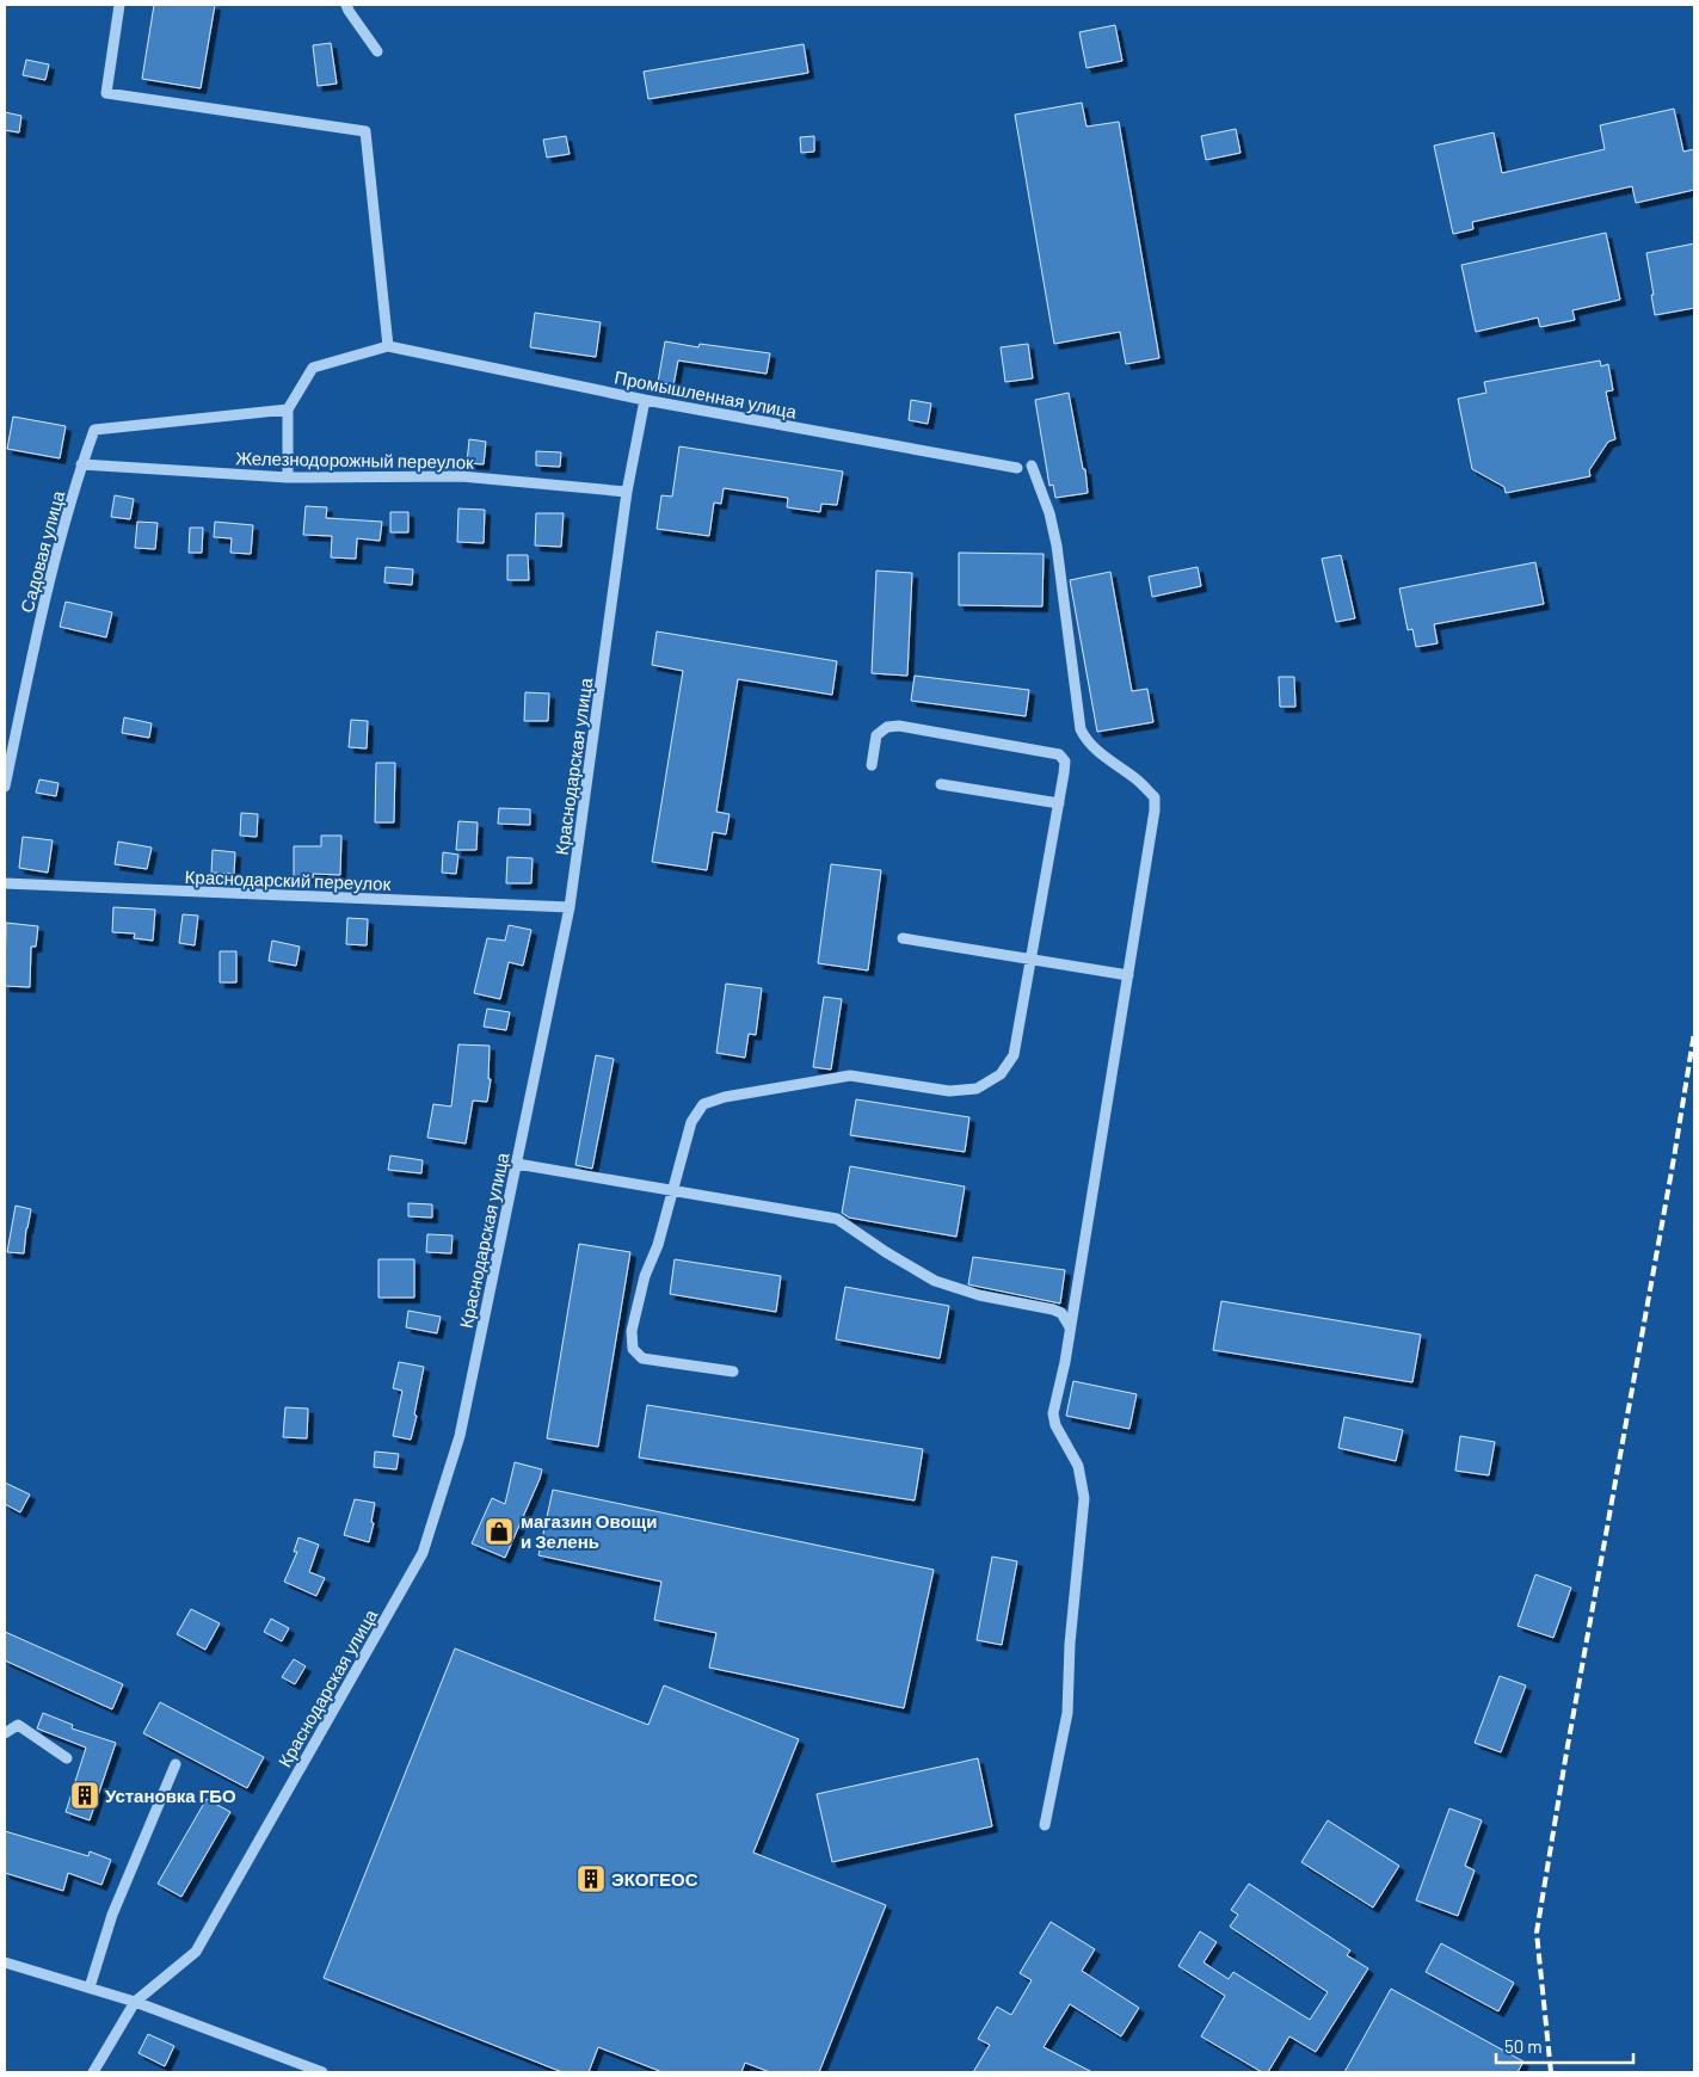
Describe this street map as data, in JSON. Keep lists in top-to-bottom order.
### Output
{
  "streets": {
    "street": [
      "Промышленная улица",
      "Железнодорожный переулок",
      "Садовая улица",
      "Краснодарская улица",
      "Краснодарский переулок"
    ]
  },
  "crossings": [
    ["Промышленная улица", "Краснодарская улица"],
    ["Железнодорожный переулок", "Садовая улица"],
    ["Железнодорожный переулок", "Краснодарская улица"],
    ["Краснодарская улица", "Краснодарский переулок"]
  ],
  "places": {
    "shop": ["магазин Овощи и Зелень"],
    "building": ["Установка ГБО", "ЭКОГЕОС"]
  },
  "scale_bar": "50 m"
}
